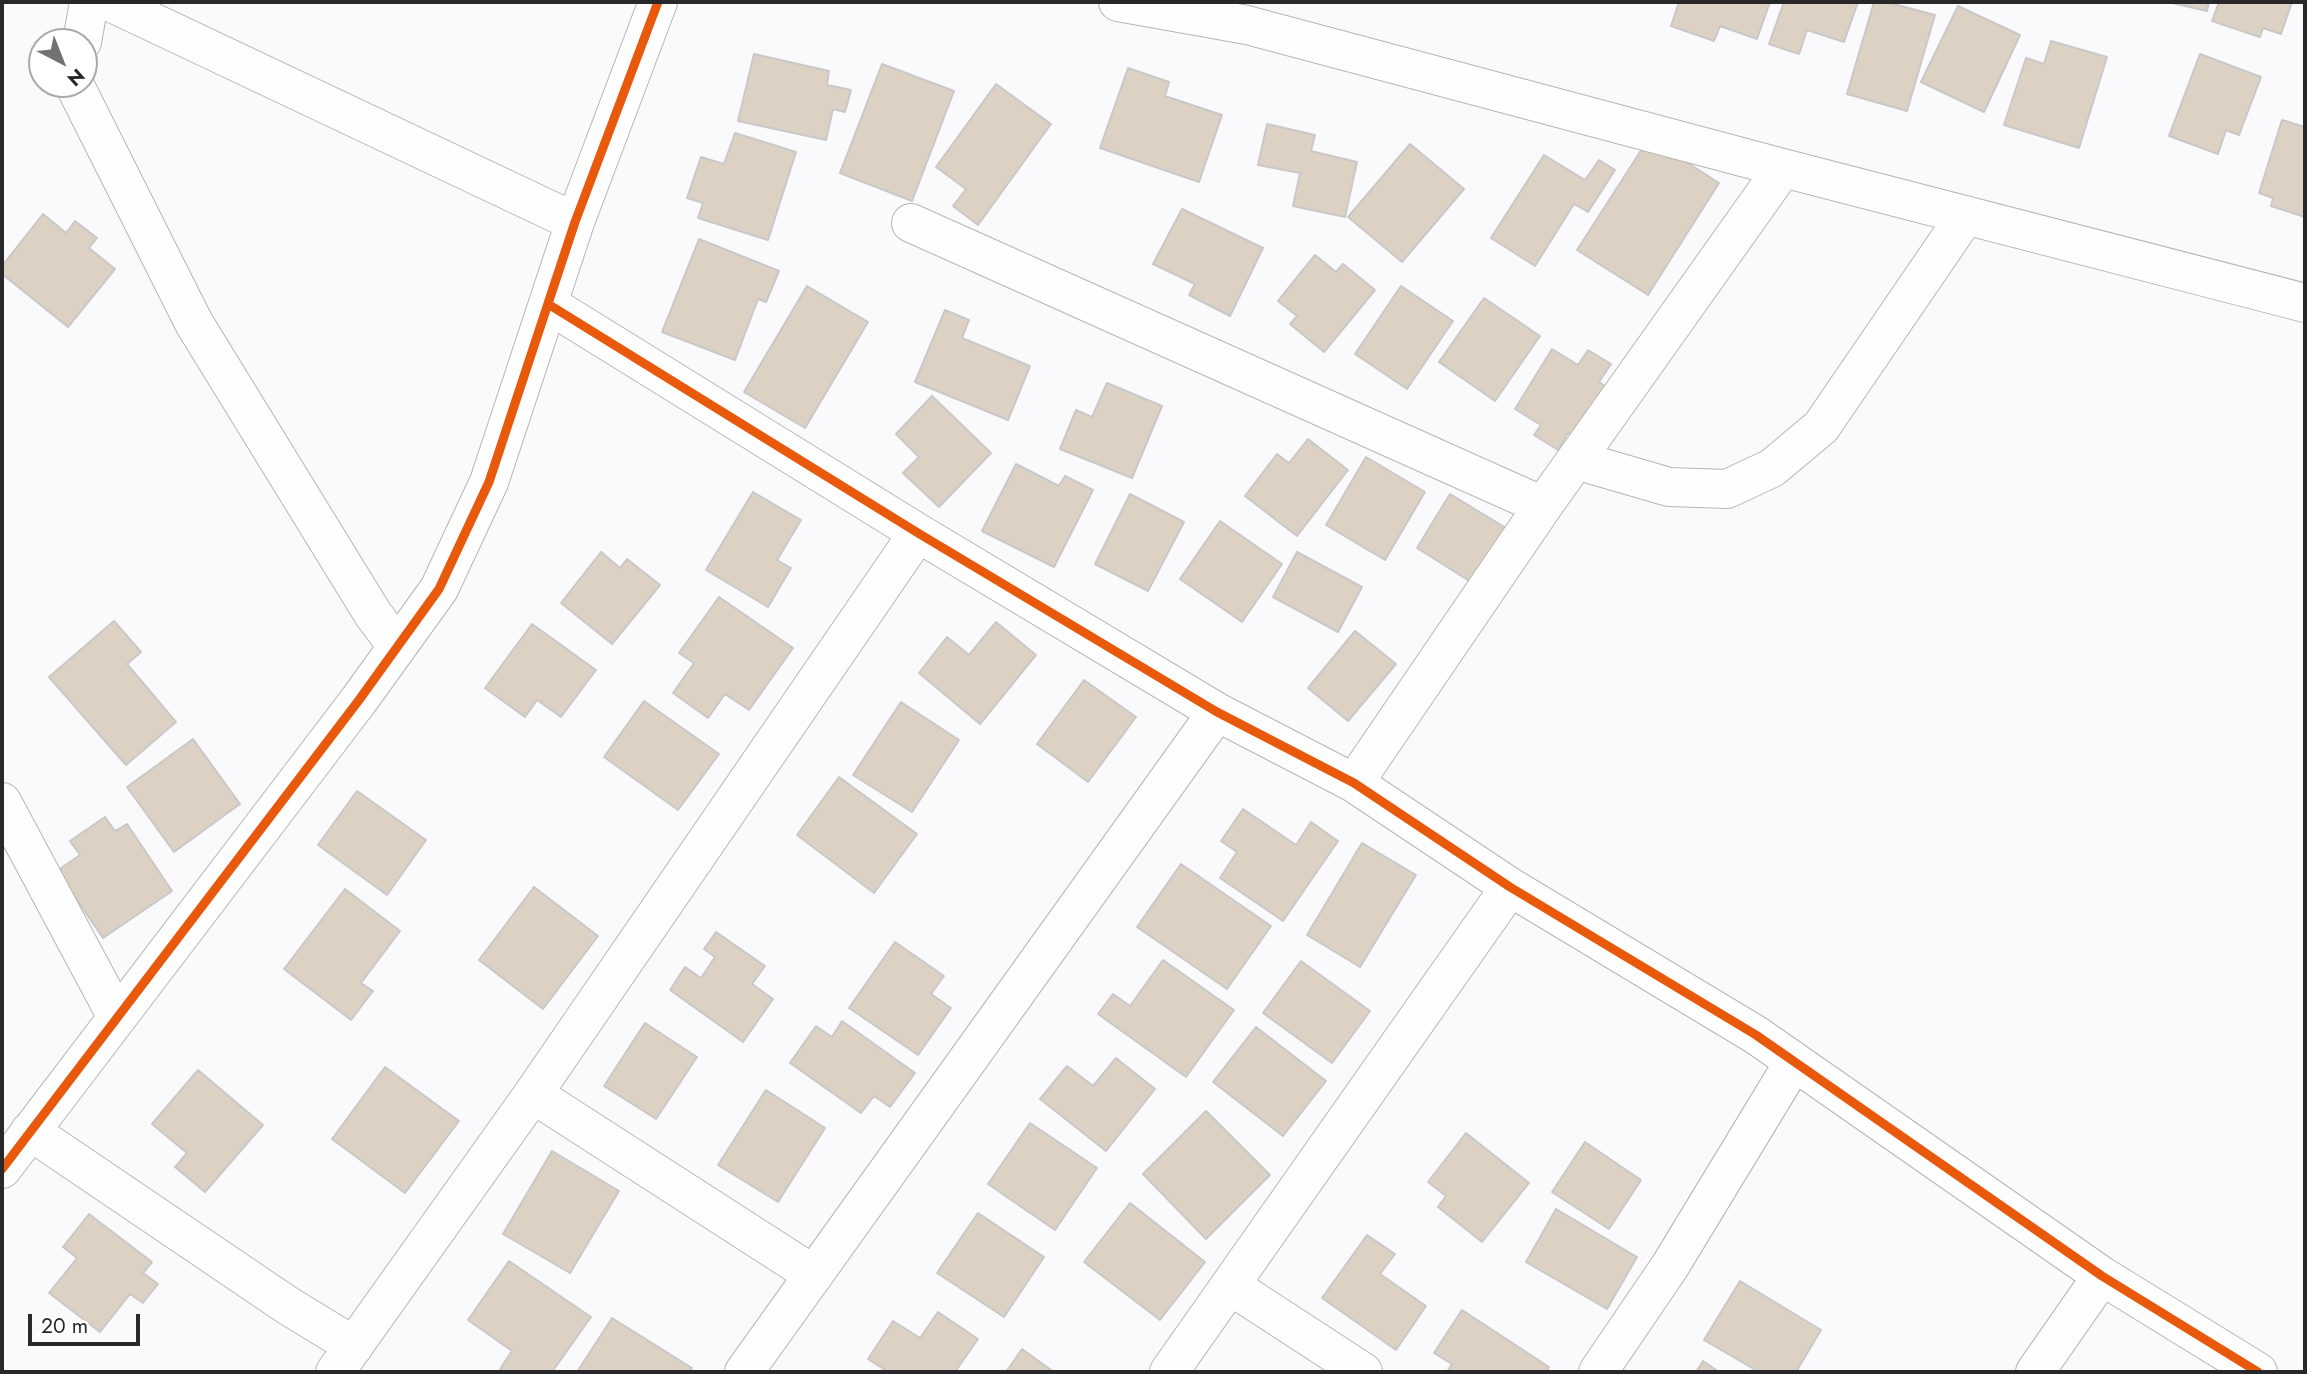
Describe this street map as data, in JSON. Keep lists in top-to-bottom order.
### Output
{
  "scale_bar": "20 m",
  "north": "bottom right"
}
